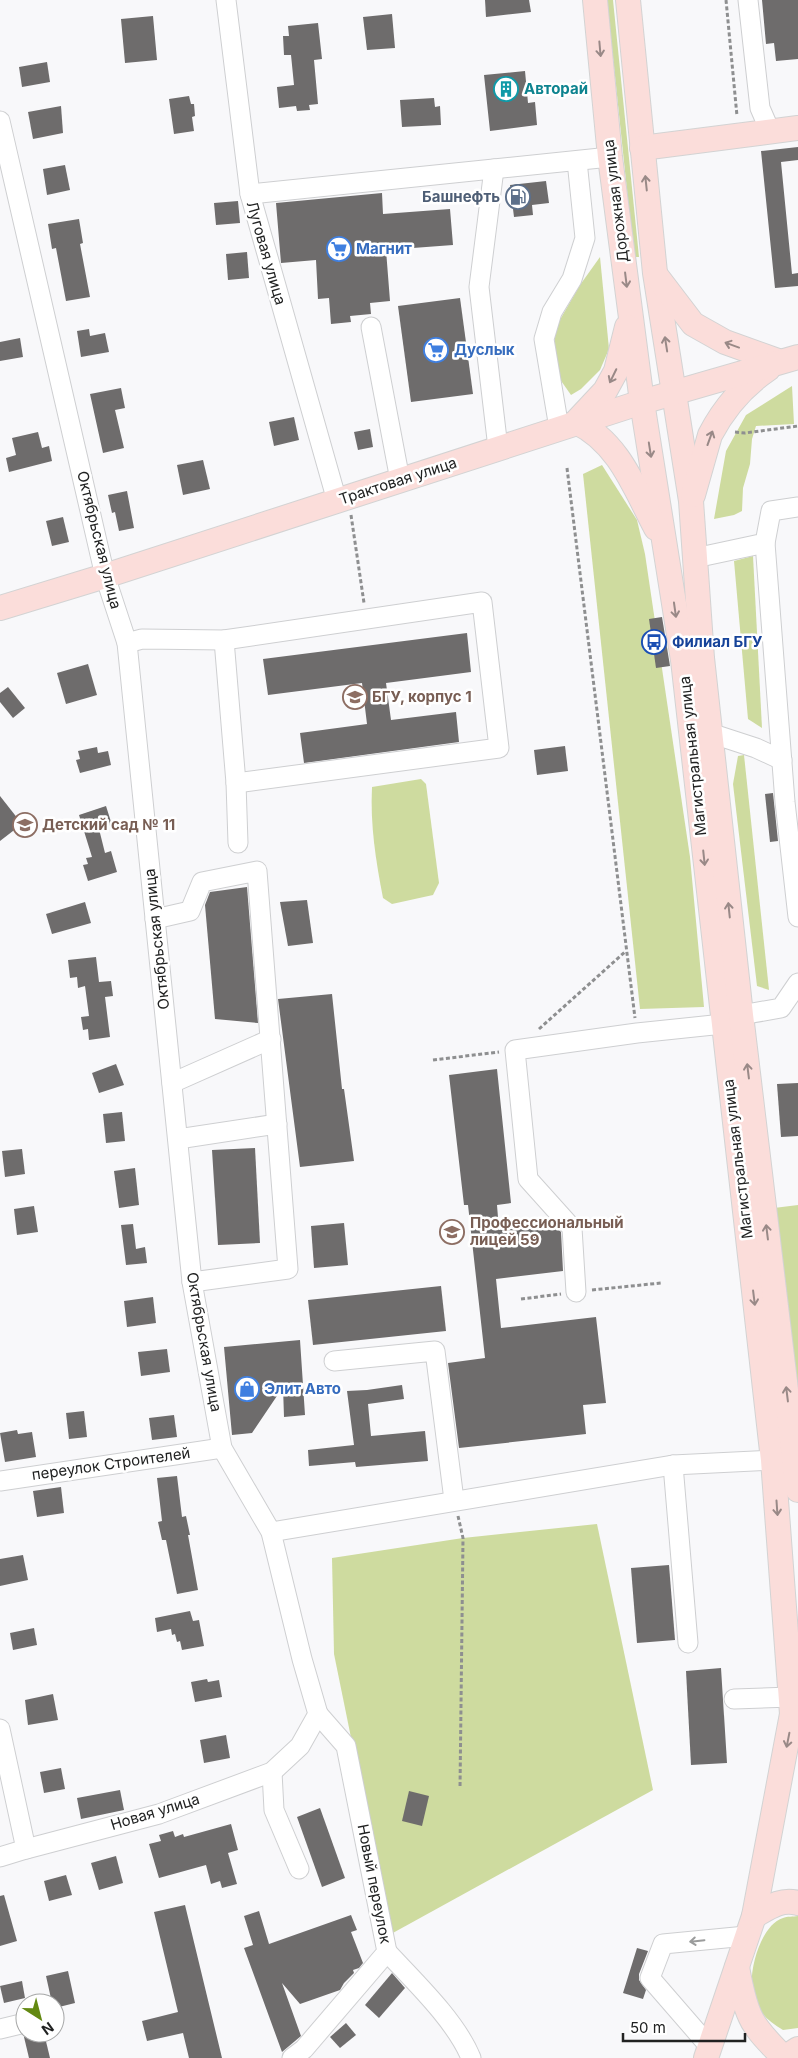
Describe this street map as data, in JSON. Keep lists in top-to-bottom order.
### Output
{
  "streets": {
    "main road": ["Дорожная улица", "Трактовая улица", "Магистральная улица"],
    "street": [
      "Луговая улица",
      "Октябрьская улица",
      "переулок Строителей",
      "Новая улица",
      "Новый переулок"
    ]
  },
  "crossings": [
    ["Дорожная улица", "Трактовая улица"],
    ["Дорожная улица", "Магистральная улица"],
    ["Луговая улица", "Трактовая улица"],
    ["Трактовая улица", "Октябрьская улица"],
    ["Трактовая улица", "Магистральная улица"],
    ["Октябрьская улица", "переулок Строителей"],
    ["Октябрьская улица", "Новая улица"],
    ["Октябрьская улица", "Новый переулок"],
    ["Новая улица", "Новый переулок"]
  ],
  "places": {
    "building": ["Авторай"],
    "fuel station": ["Башнефть"],
    "supermarket": ["Магнит", "Дуслык"],
    "bus stop": ["Филиал БГУ"],
    "school or university": ["БГУ, корпус 1", "Детский сад № 11", "Профессиональный лицей 59"],
    "shop": ["Элит Авто"]
  },
  "scale_bar": "50 m",
  "north": "bottom right"
}
